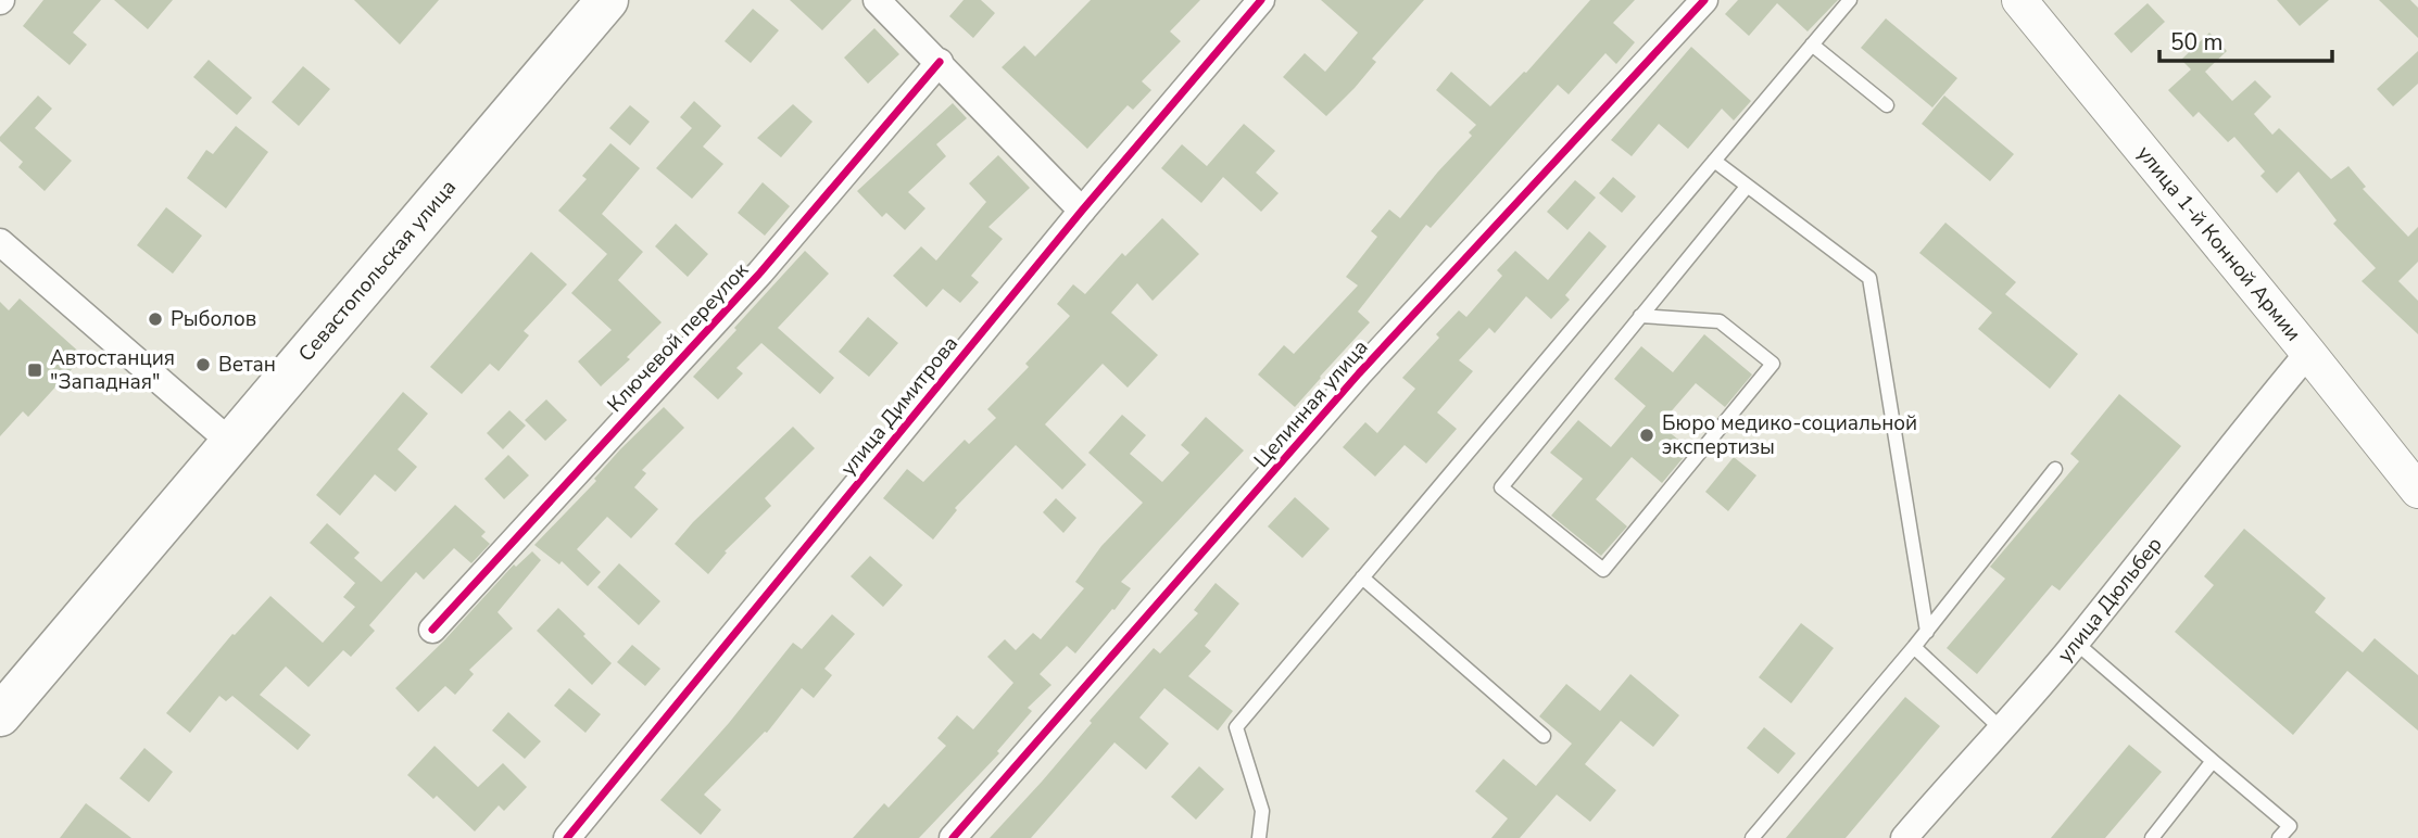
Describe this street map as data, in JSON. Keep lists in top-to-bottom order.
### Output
{
  "streets": {
    "main road": ["Севастопольская улица"],
    "street": [
      "улица 1-й Конной Армии",
      "Ключевой переулок",
      "Целинная улица",
      "улица Димитрова",
      "улица Дюльбер"
    ]
  },
  "crossings": [
    ["улица 1-й Конной Армии", "улица Дюльбер"]
  ],
  "places": {
    "other": ["Рыболов", "Ветан", "Бюро медико-социальной экспертизы"],
    "transit": ["Автостанция \"Западная\""]
  },
  "scale_bar": "50 m"
}
